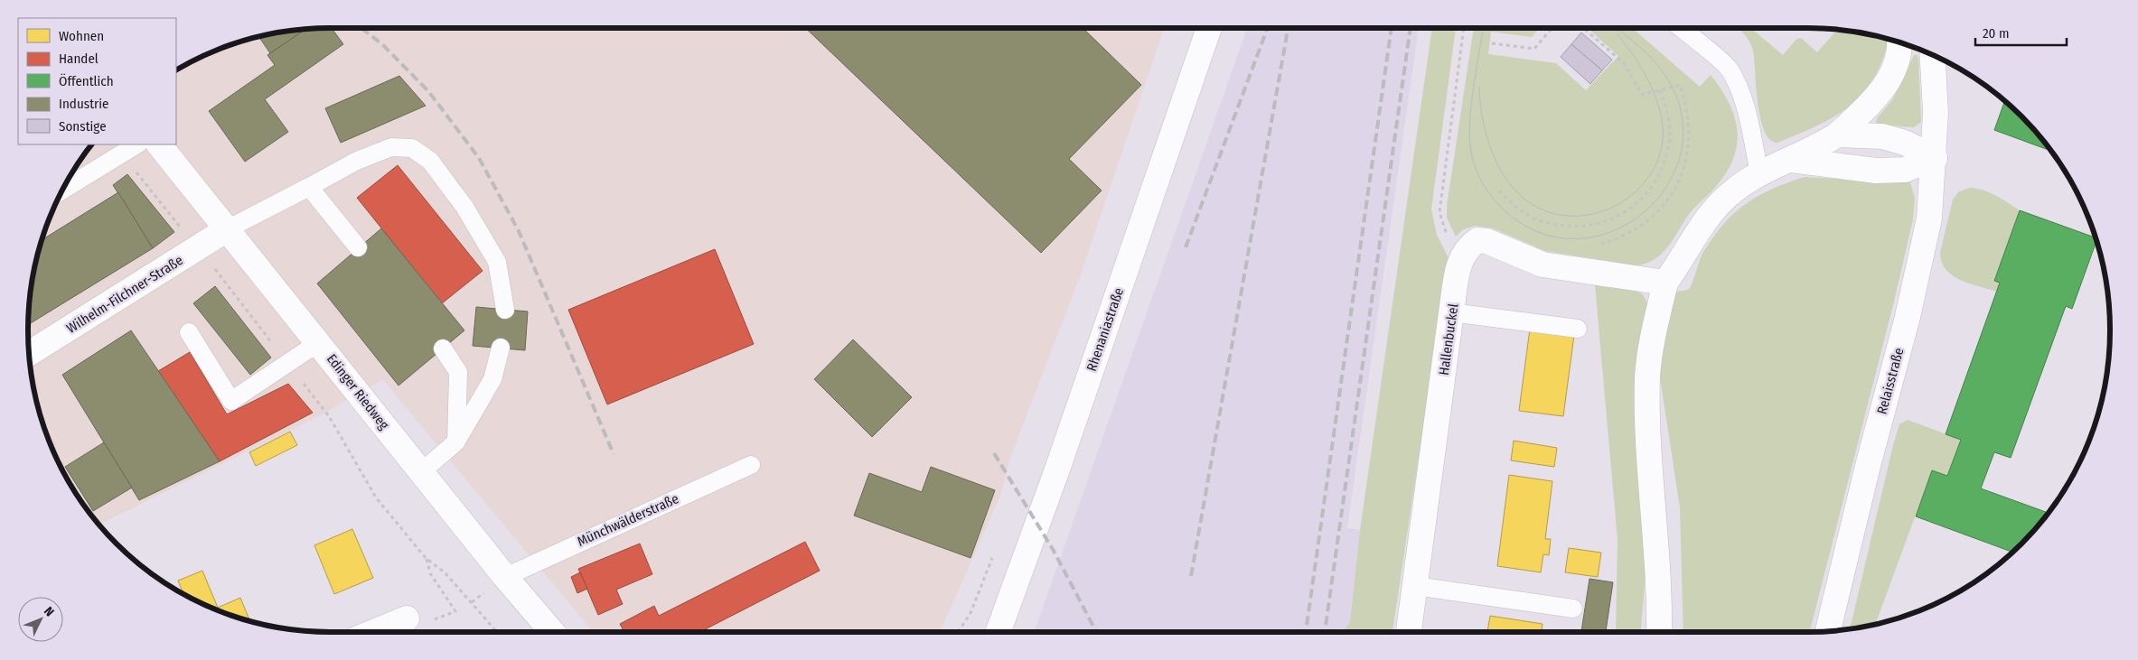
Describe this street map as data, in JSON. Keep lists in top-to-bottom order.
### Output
{
  "streets": {
    "main road": [
      "Wilhelm-Filchner-Straße",
      "Rhenaniastraße",
      "Hallenbuckel",
      "Relaisstraße",
      "Edinger Riedweg"
    ],
    "lane": ["Münchwälderstraße"]
  },
  "crossings": [
    ["Wilhelm-Filchner-Straße", "Edinger Riedweg"],
    ["Edinger Riedweg", "Münchwälderstraße"]
  ],
  "legend": [
    "Wohnen",
    "Handel",
    "Öffentlich",
    "Industrie",
    "Sonstige"
  ],
  "scale_bar": "20 m",
  "north": "top right"
}
